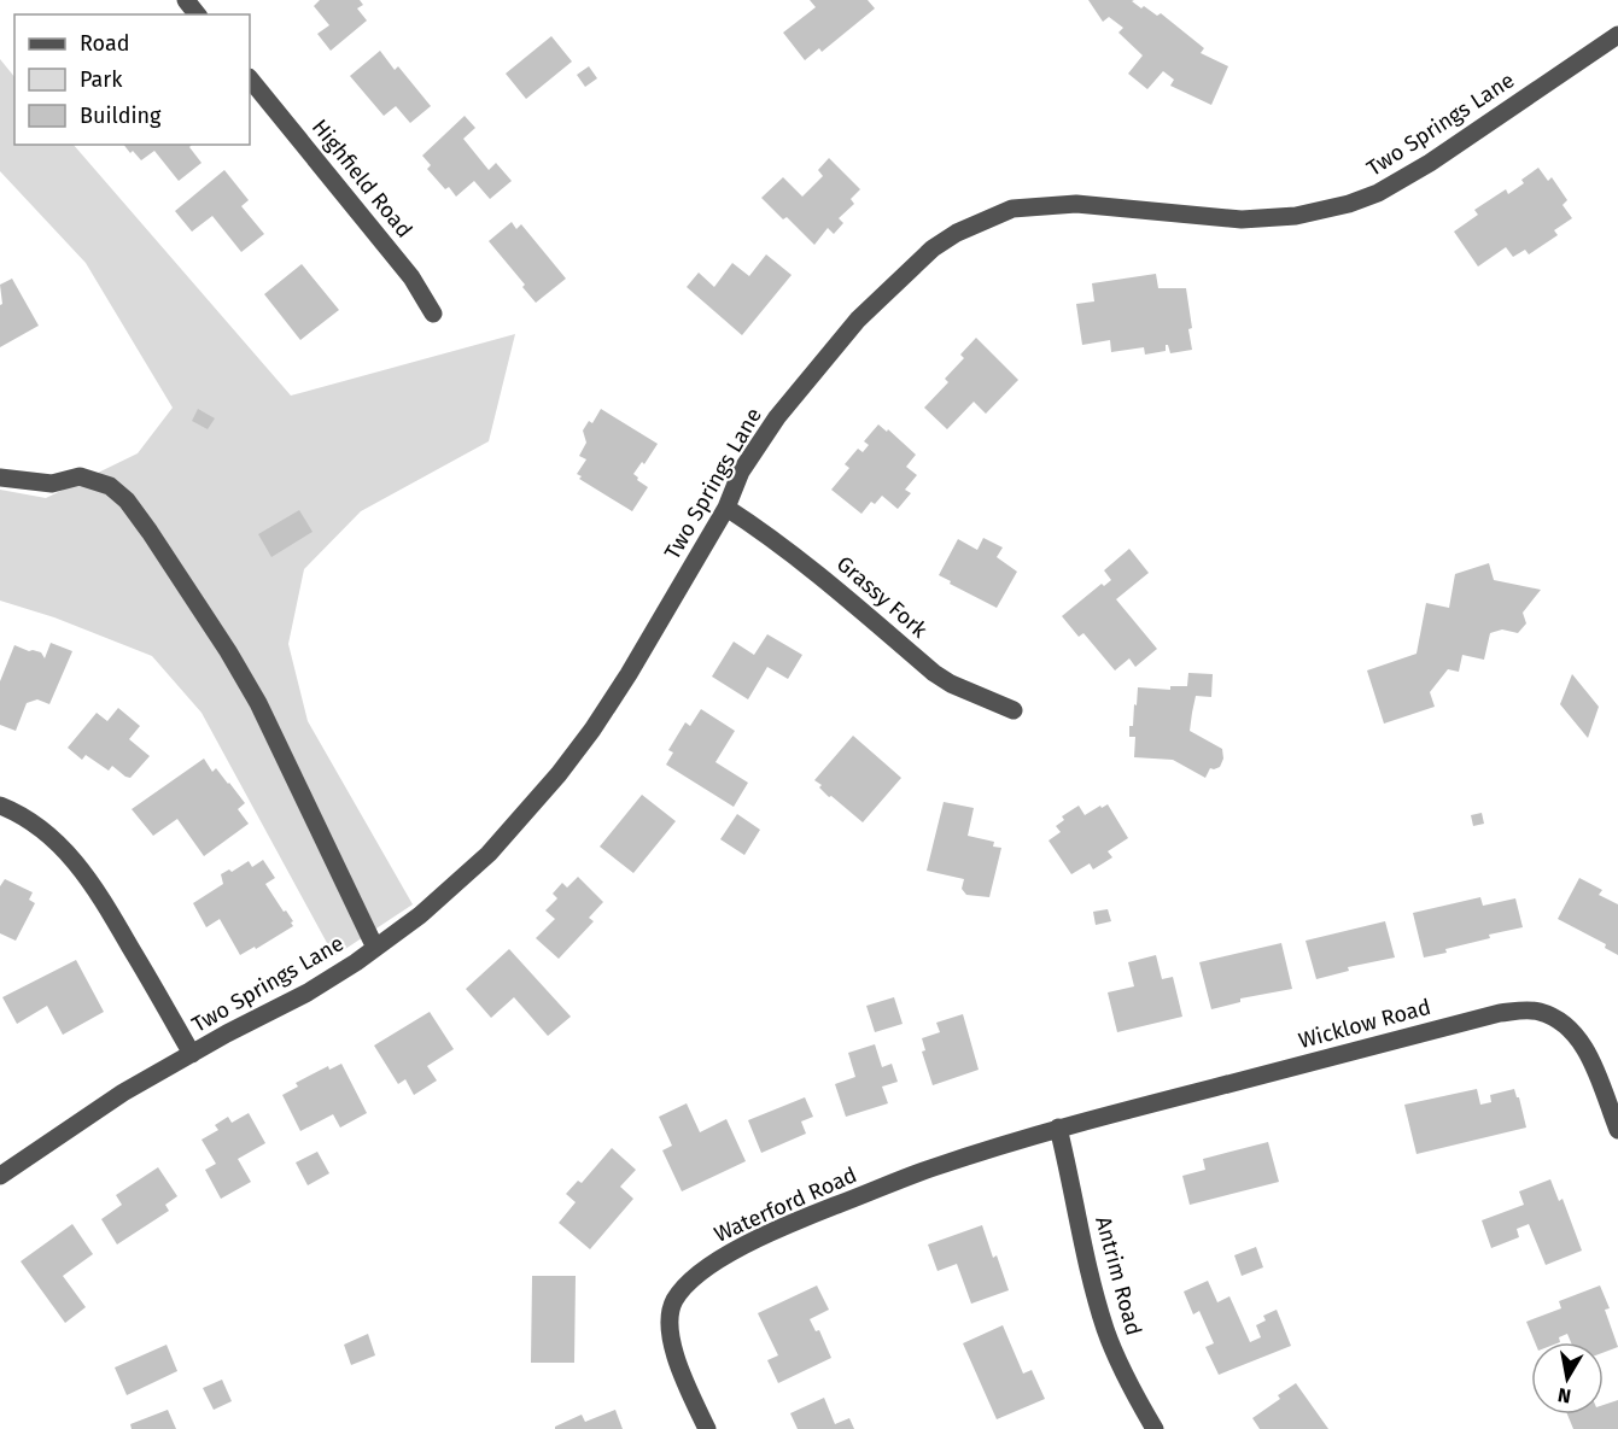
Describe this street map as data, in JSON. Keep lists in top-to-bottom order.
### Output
{
  "streets": {
    "street": [
      "Two Springs Lane",
      "Highfield Road",
      "Grassy Fork",
      "Wicklow Road",
      "Waterford Road",
      "Antrim Road"
    ]
  },
  "crossings": [
    ["Two Springs Lane", "Grassy Fork"],
    ["Wicklow Road", "Waterford Road"],
    ["Wicklow Road", "Antrim Road"],
    ["Waterford Road", "Antrim Road"]
  ],
  "legend": ["Road", "Park", "Building"],
  "north": "bottom"
}
